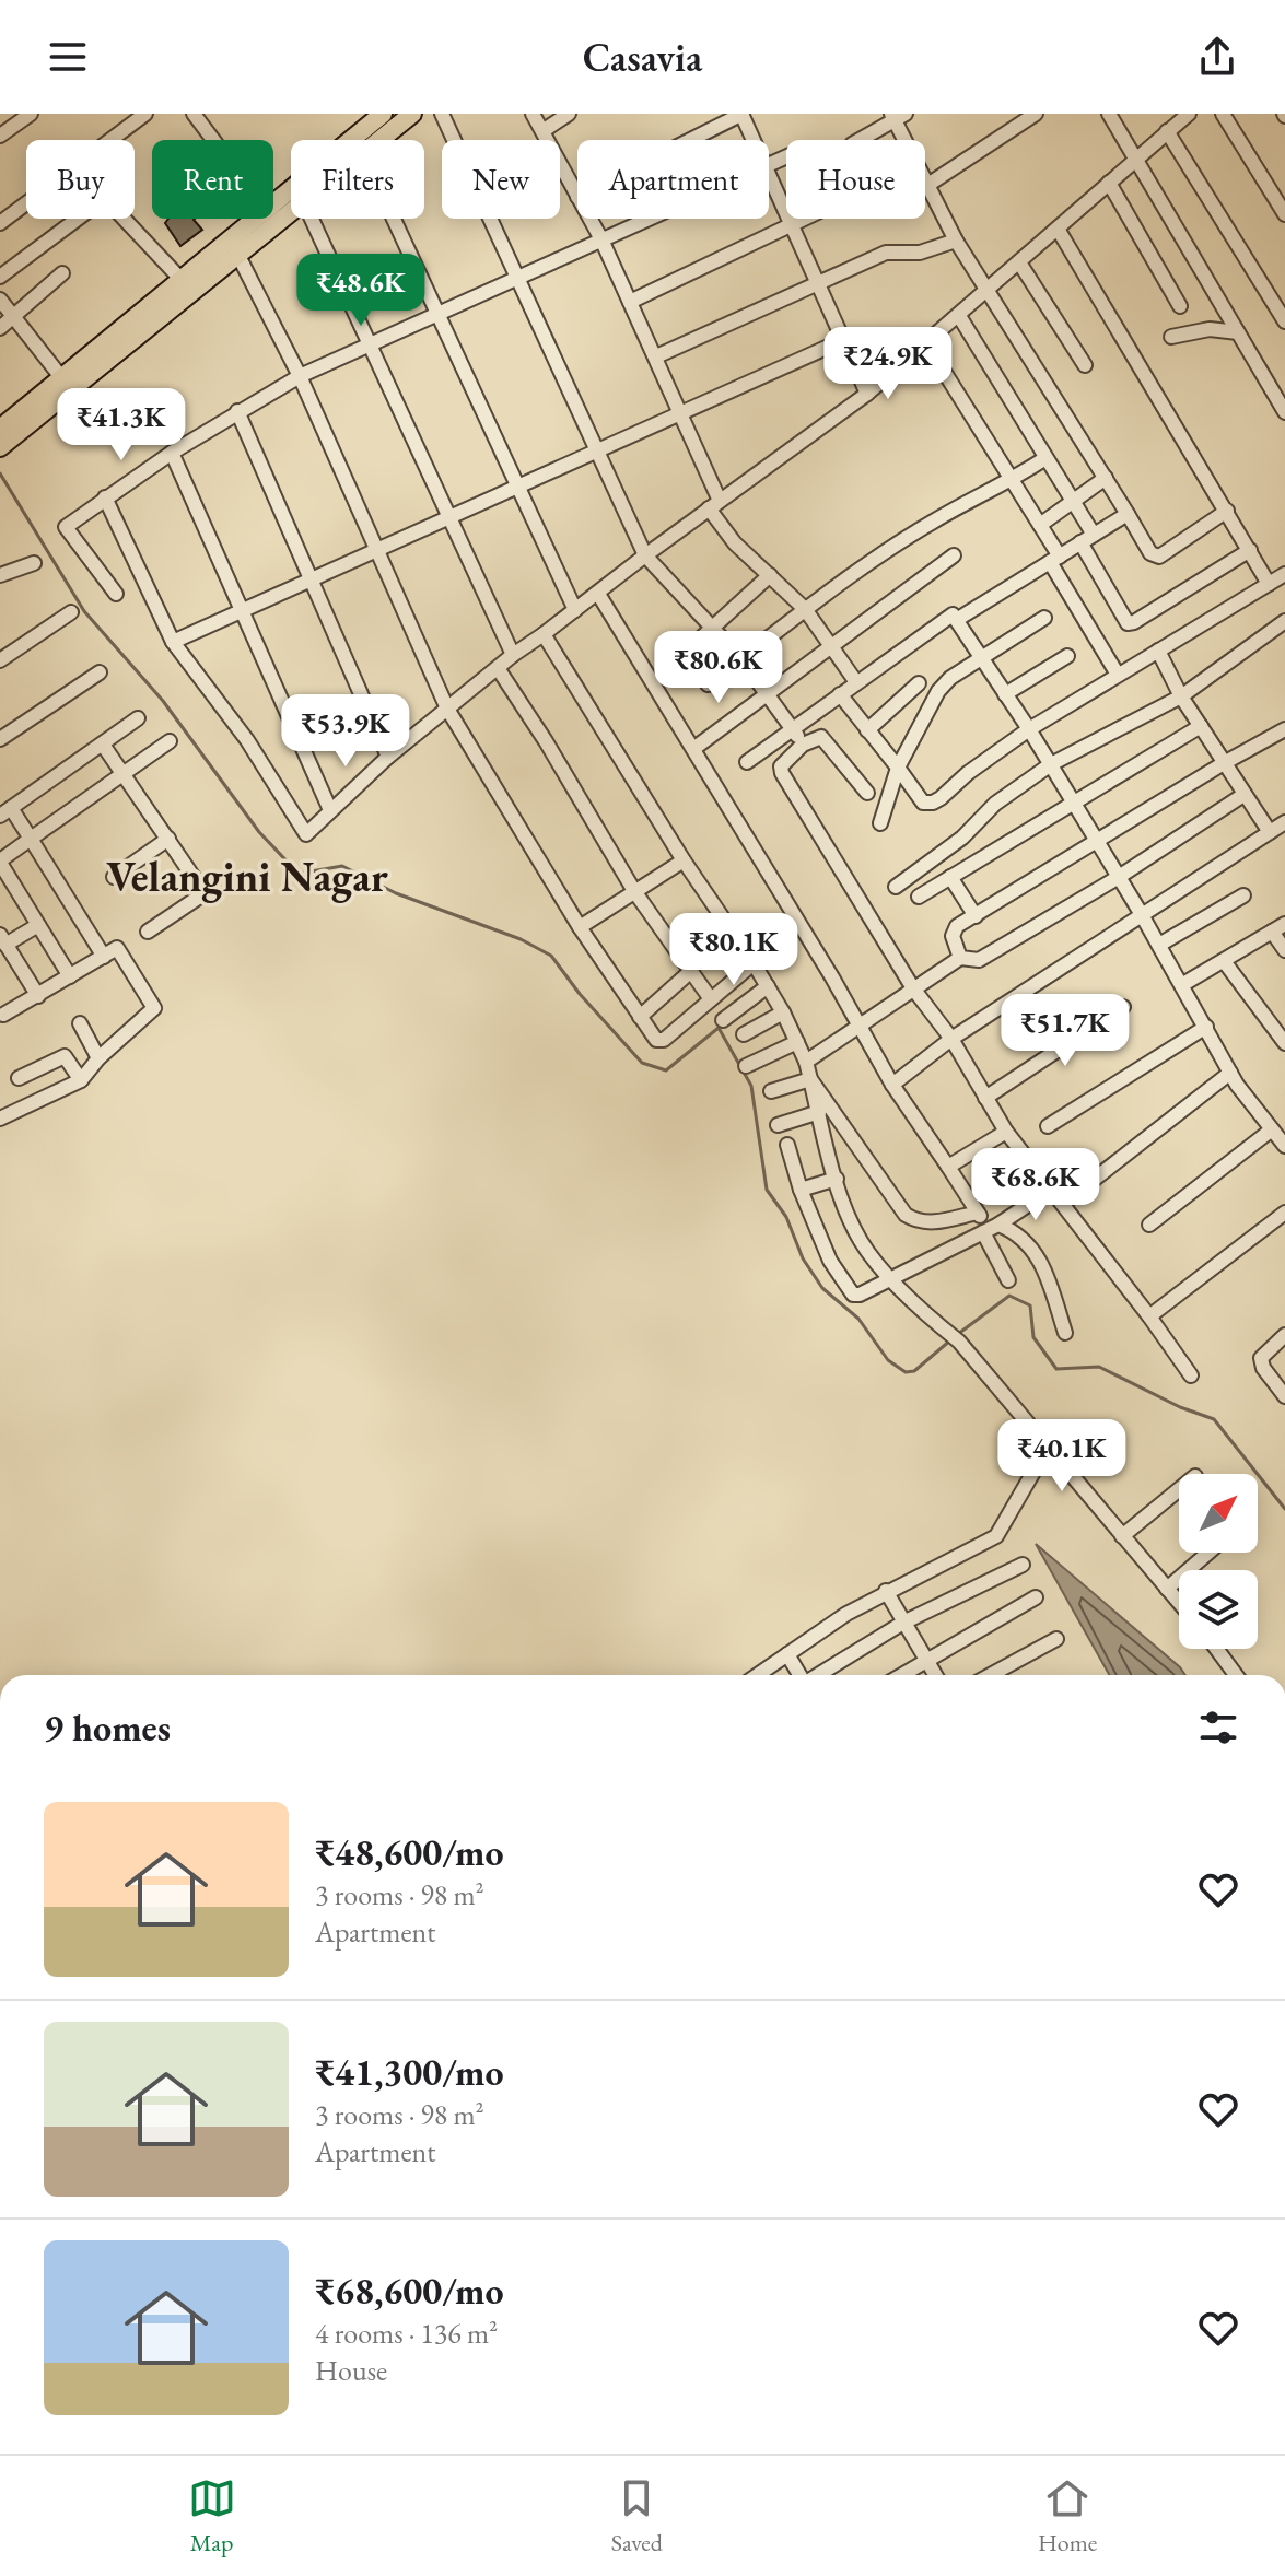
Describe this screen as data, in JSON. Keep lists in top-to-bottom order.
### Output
{
  "districts": ["Velangini Nagar"],
  "north": "top right",
  "page": {
    "header": "Casavia",
    "chip": [
      "Buy",
      "Rent",
      "Filters",
      "New",
      "Apartment",
      "House"
    ],
    "price": [
      "₹48.6K",
      "₹24.9K",
      "₹41.3K",
      "₹80.6K",
      "₹53.9K",
      "₹80.1K",
      "₹51.7K",
      "₹68.6K",
      "₹40.1K"
    ],
    "heading": "9 homes",
    "list": [
      {
        "name": "₹48,600/mo",
        "note": "3 rooms · 98 m² · Apartment"
      },
      {
        "name": "₹41,300/mo",
        "note": "3 rooms · 98 m² · Apartment"
      },
      {
        "name": "₹68,600/mo",
        "note": "4 rooms · 136 m² · House"
      }
    ],
    "tabs": ["Map", "Saved", "Home"]
  }
}
